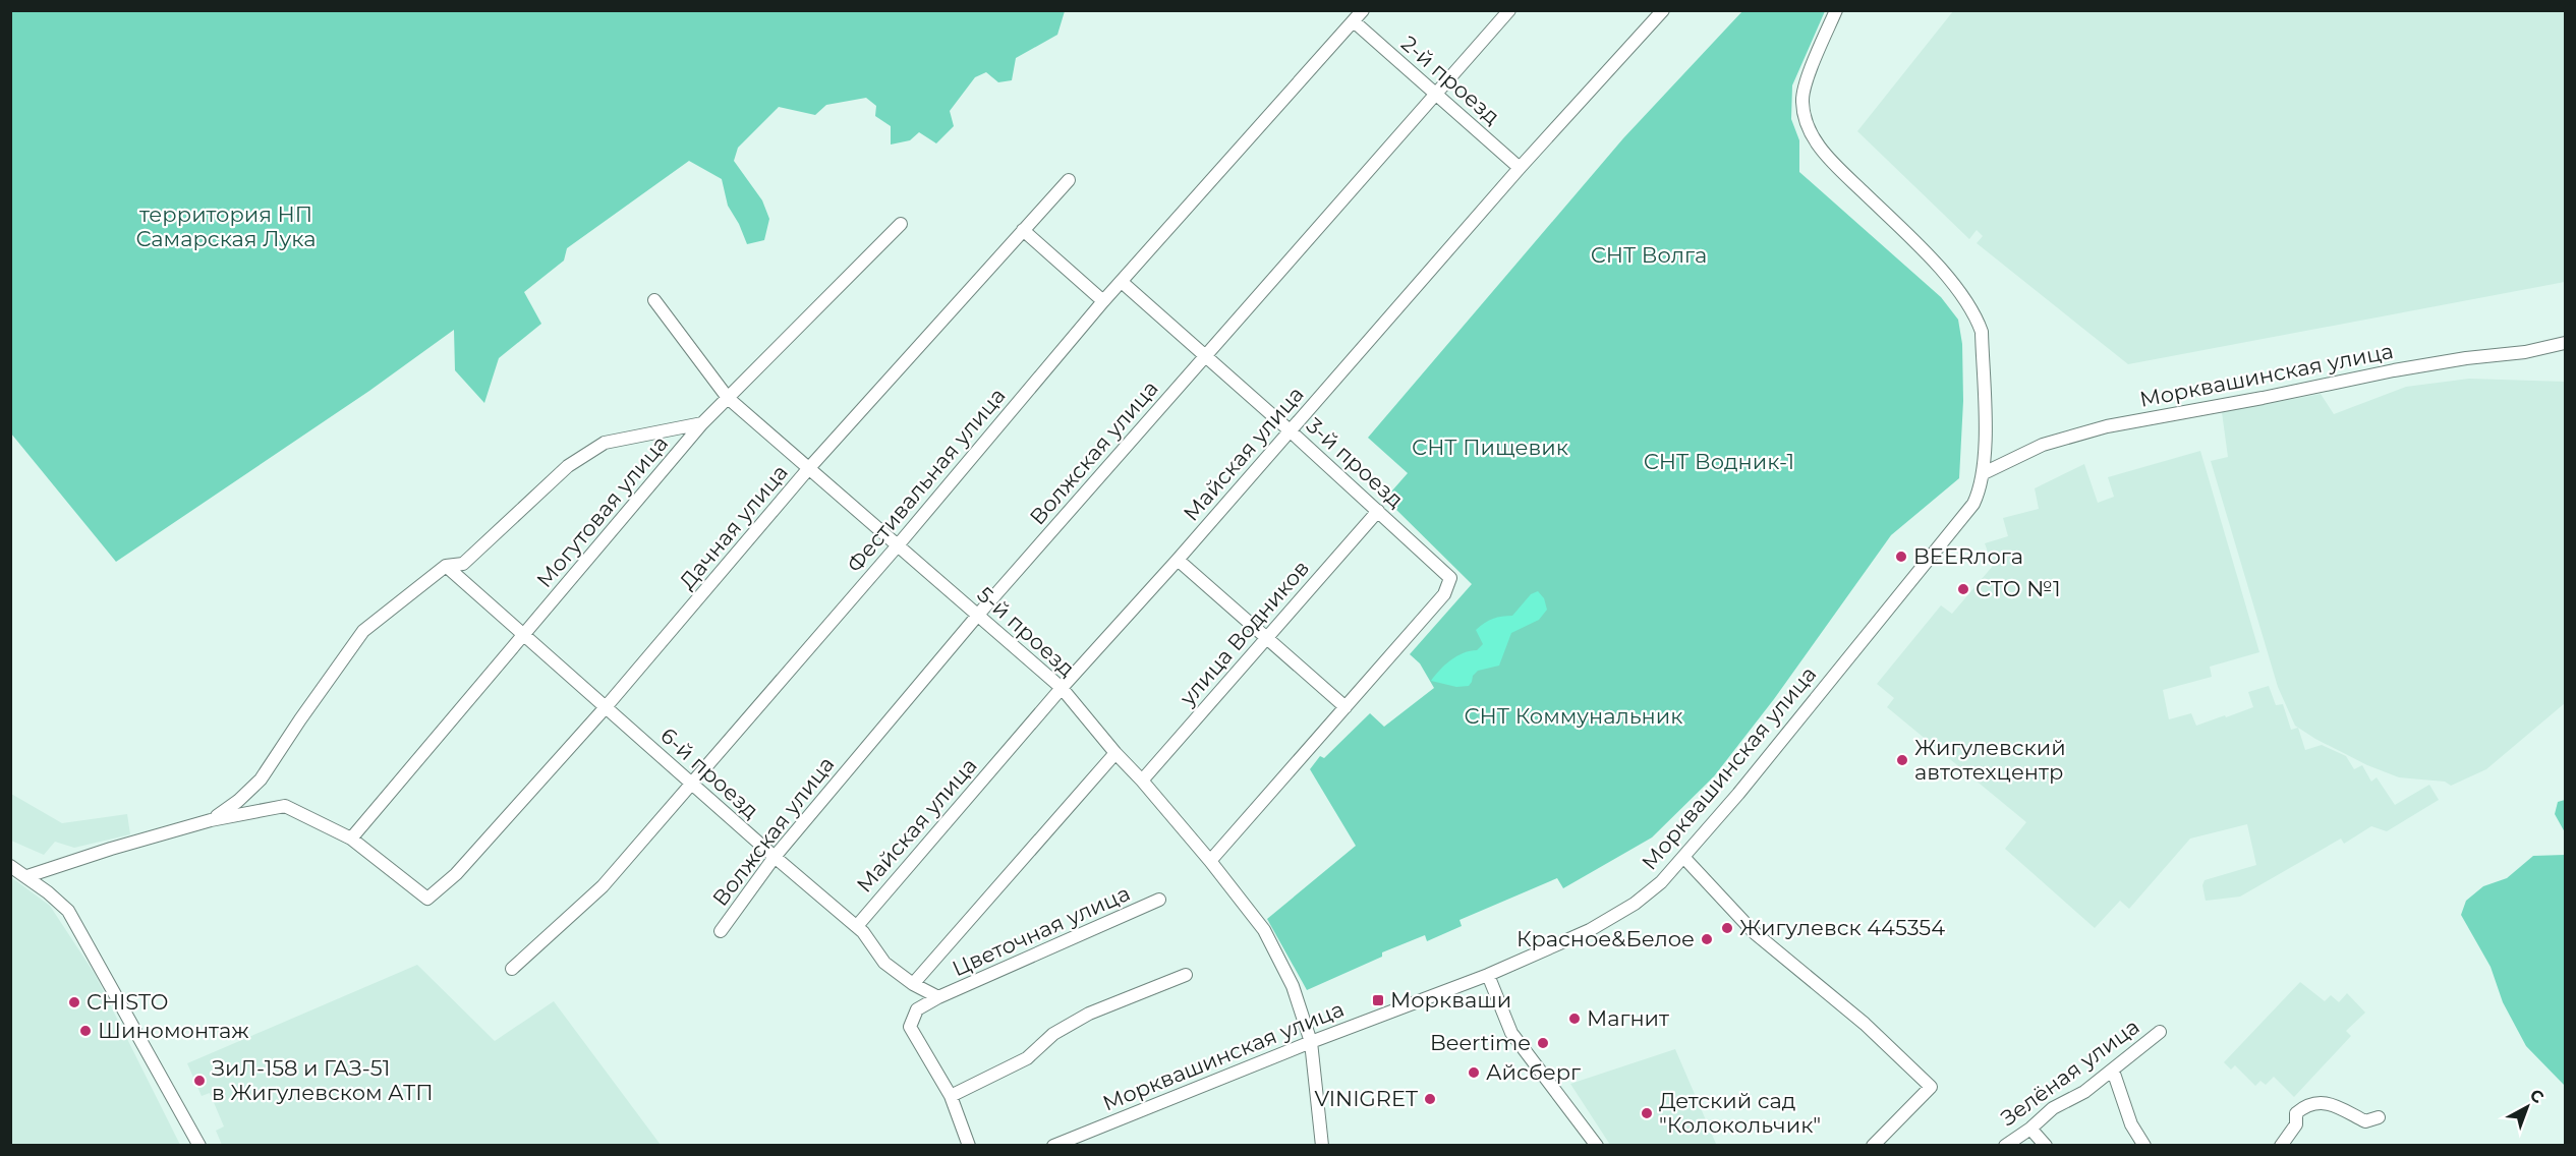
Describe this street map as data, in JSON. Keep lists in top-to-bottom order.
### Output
{
  "streets": {
    "street": [
      "2-й проезд",
      "Морквашинская улица",
      "Волжская улица",
      "Майская улица",
      "3-й проезд",
      "Фестивальная улица",
      "Могутовая улица",
      "Дачная улица",
      "5-й проезд",
      "улица Водников",
      "6-й проезд",
      "Цветочная улица",
      "Зелёная улица"
    ]
  },
  "crossings": [
    ["2-й проезд", "Волжская улица"],
    ["2-й проезд", "Майская улица"],
    ["2-й проезд", "Фестивальная улица"],
    ["Морквашинская улица", "5-й проезд"],
    ["Волжская улица", "3-й проезд"],
    ["Волжская улица", "5-й проезд"],
    ["Волжская улица", "6-й проезд"],
    ["Майская улица", "3-й проезд"],
    ["Майская улица", "5-й проезд"],
    ["Майская улица", "6-й проезд"],
    ["3-й проезд", "Фестивальная улица"],
    ["3-й проезд", "улица Водников"],
    ["Фестивальная улица", "5-й проезд"],
    ["Фестивальная улица", "6-й проезд"],
    ["Могутовая улица", "Дачная улица"],
    ["Могутовая улица", "5-й проезд"],
    ["Могутовая улица", "6-й проезд"],
    ["Дачная улица", "5-й проезд"],
    ["Дачная улица", "6-й проезд"],
    ["5-й проезд", "улица Водников"],
    ["6-й проезд", "Цветочная улица"]
  ],
  "parks": [
    "территория НП Самарская Лука",
    "СНТ Волга",
    "СНТ Пищевик",
    "СНТ Водник-1",
    "СНТ Коммунальник"
  ],
  "places": {
    "other": [
      "BEERлога",
      "СТО №1",
      "Жигулевский автотехцентр",
      "Жигулевск 445354",
      "Красное&Белое",
      "CHISTO",
      "Магнит",
      "Шиномонтаж",
      "Beertime",
      "Айсберг",
      "ЗиЛ-158 и ГАЗ-51 в Жигулевском АТП",
      "VINIGRET",
      "Детский сад \"Колокольчик\""
    ],
    "transit": ["Моркваши"]
  },
  "north": "top right"
}
